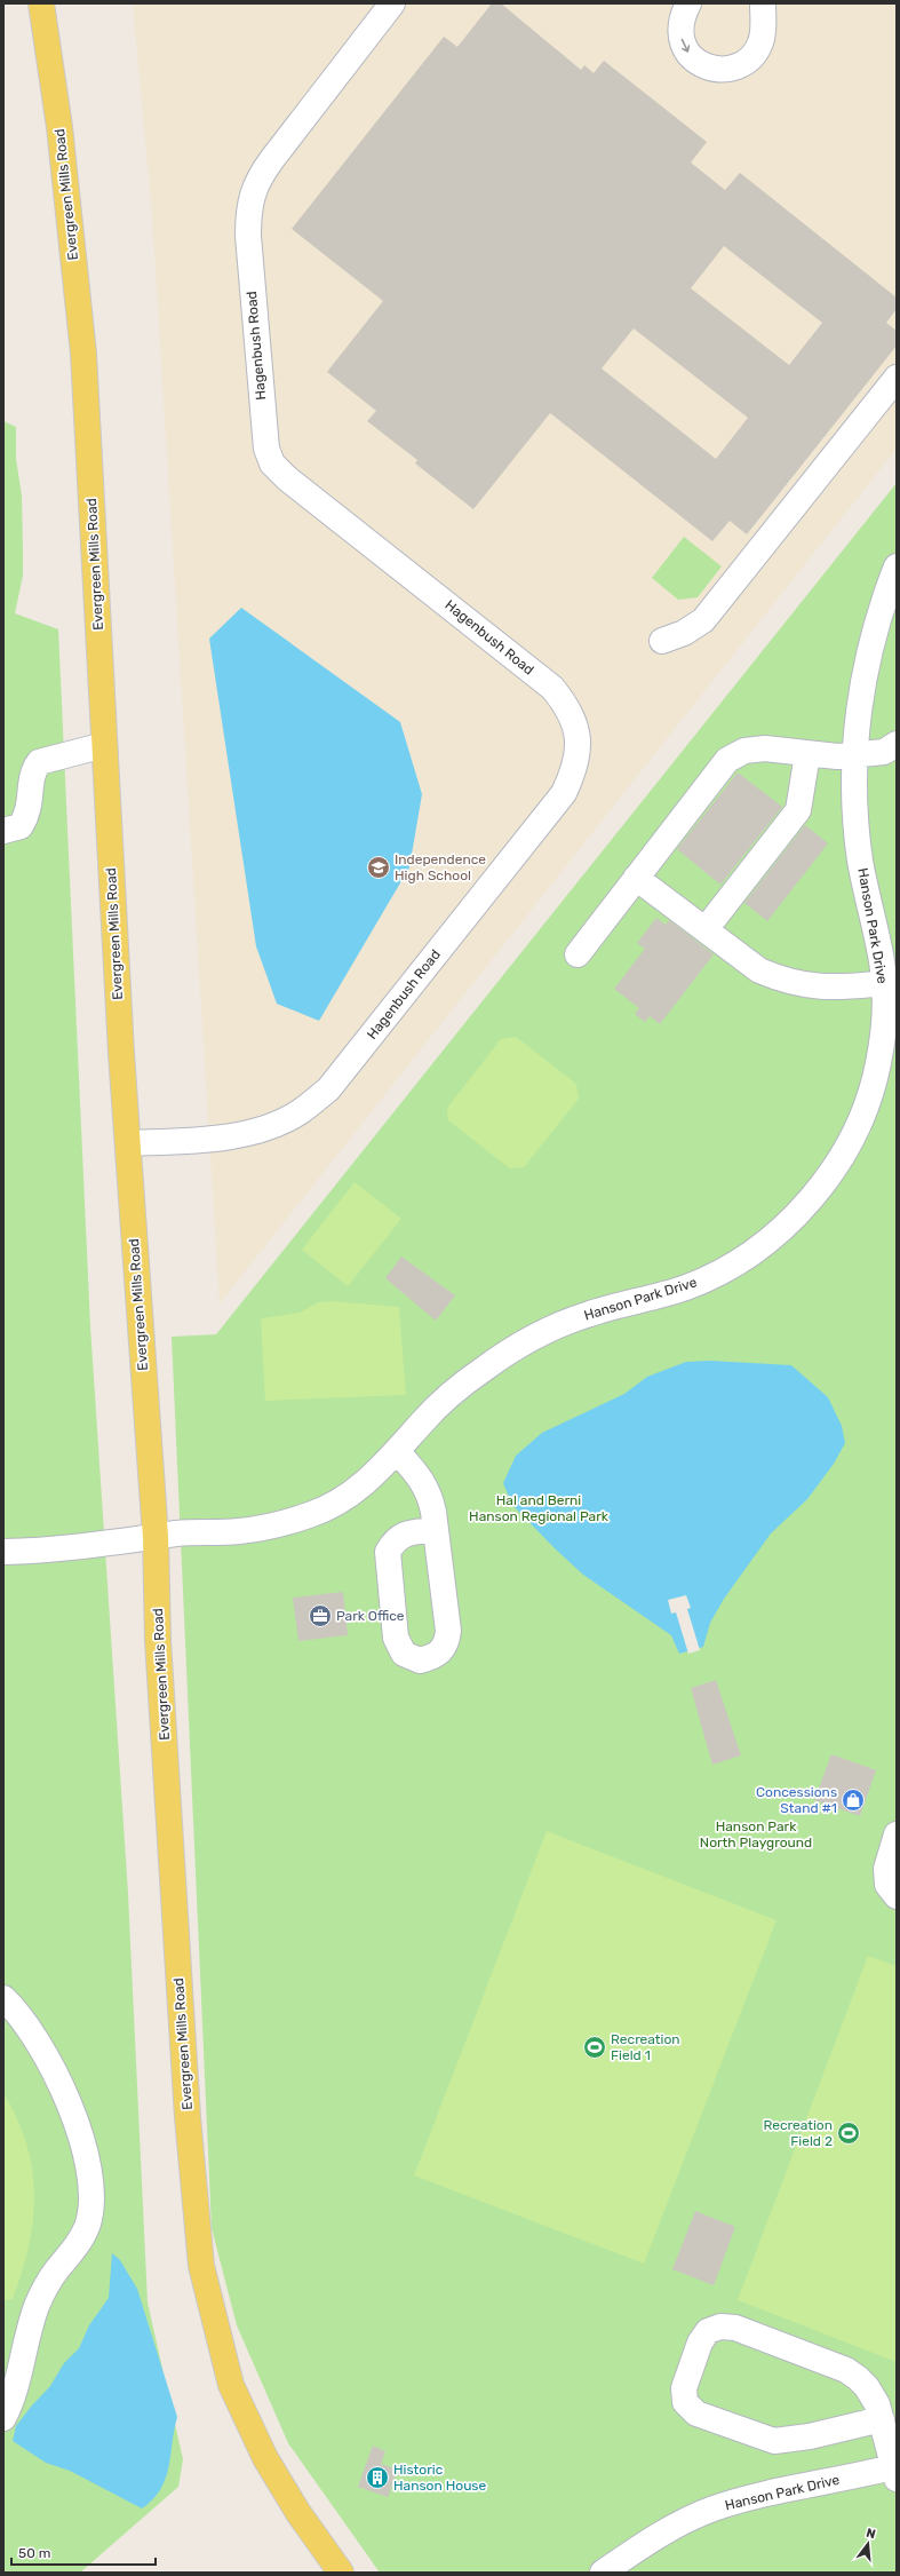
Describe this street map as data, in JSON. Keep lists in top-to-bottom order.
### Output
{
  "streets": {
    "main road": ["Evergreen Mills Road"],
    "street": ["Hagenbush Road", "Hanson Park Drive"]
  },
  "crossings": [
    ["Evergreen Mills Road", "Hagenbush Road"],
    ["Evergreen Mills Road", "Hanson Park Drive"]
  ],
  "parks": ["Hal and Berni Hanson Regional Park", "Hanson Park North Playground"],
  "places": {
    "school or university": ["Independence High School"],
    "office": ["Park Office"],
    "shop": ["Concessions Stand #1"],
    "sports": ["Recreation Field 1", "Recreation Field 2"],
    "building": ["Historic Hanson House"]
  },
  "scale_bar": "50 m",
  "north": "top"
}
